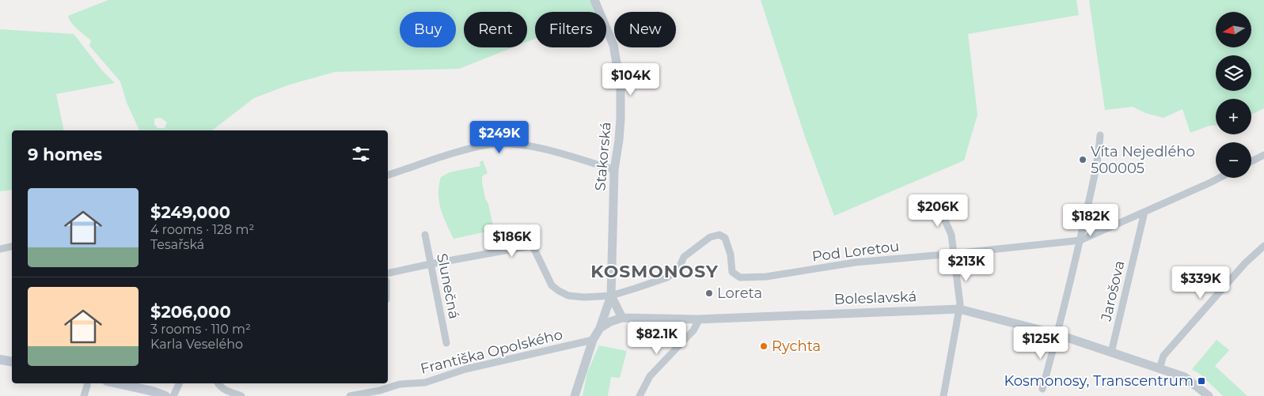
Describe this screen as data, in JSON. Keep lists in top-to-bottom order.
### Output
{
  "streets": {
    "street": [
      "Stakorská",
      "Pod Loretou",
      "Slunečná",
      "Jarošova",
      "Boleslavská",
      "Františka Opolského"
    ]
  },
  "crossings": [
    ["Stakorská", "Pod Loretou"],
    ["Pod Loretou", "Slunečná"],
    ["Pod Loretou", "Jarošova"],
    ["Jarošova", "Boleslavská"]
  ],
  "districts": ["KOSMONOSY"],
  "places": {
    "other": ["Víta Nejedlého 500005", "Loreta", "Rychta"],
    "transit": ["Kosmonosy, Transcentrum"]
  },
  "north": "left",
  "page": {
    "map_buttons": ["+", "−"],
    "chip": [
      "Buy",
      "Rent",
      "Filters",
      "New"
    ],
    "price": [
      "$104K",
      "$249K",
      "$206K",
      "$182K",
      "$186K",
      "$213K",
      "$339K",
      "$82.1K",
      "$125K"
    ],
    "heading": "9 homes",
    "list": [
      {
        "name": "$249,000",
        "note": "4 rooms · 128 m² · Tesařská"
      },
      {
        "name": "$206,000",
        "note": "3 rooms · 110 m² · Karla Veselého"
      }
    ]
  }
}
